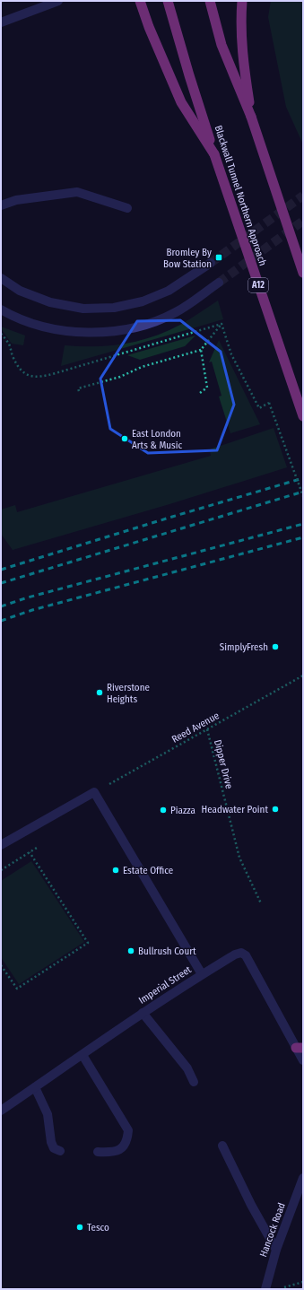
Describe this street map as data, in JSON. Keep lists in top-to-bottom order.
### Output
{
  "streets": {
    "highway": ["Blackwall Tunnel Northern Approach", "A12"],
    "street": ["Imperial Street", "Hancock Road"],
    "path": ["Reed Avenue", "Dipper Drive"]
  },
  "crossings": [
    ["Reed Avenue", "Dipper Drive"]
  ],
  "places": {
    "transit": ["Bromley By Bow Station"],
    "other": [
      "East London Arts & Music",
      "SimplyFresh",
      "Riverstone Heights",
      "Headwater Point",
      "Piazza",
      "Estate Office",
      "Bullrush Court",
      "Tesco"
    ]
  }
}
